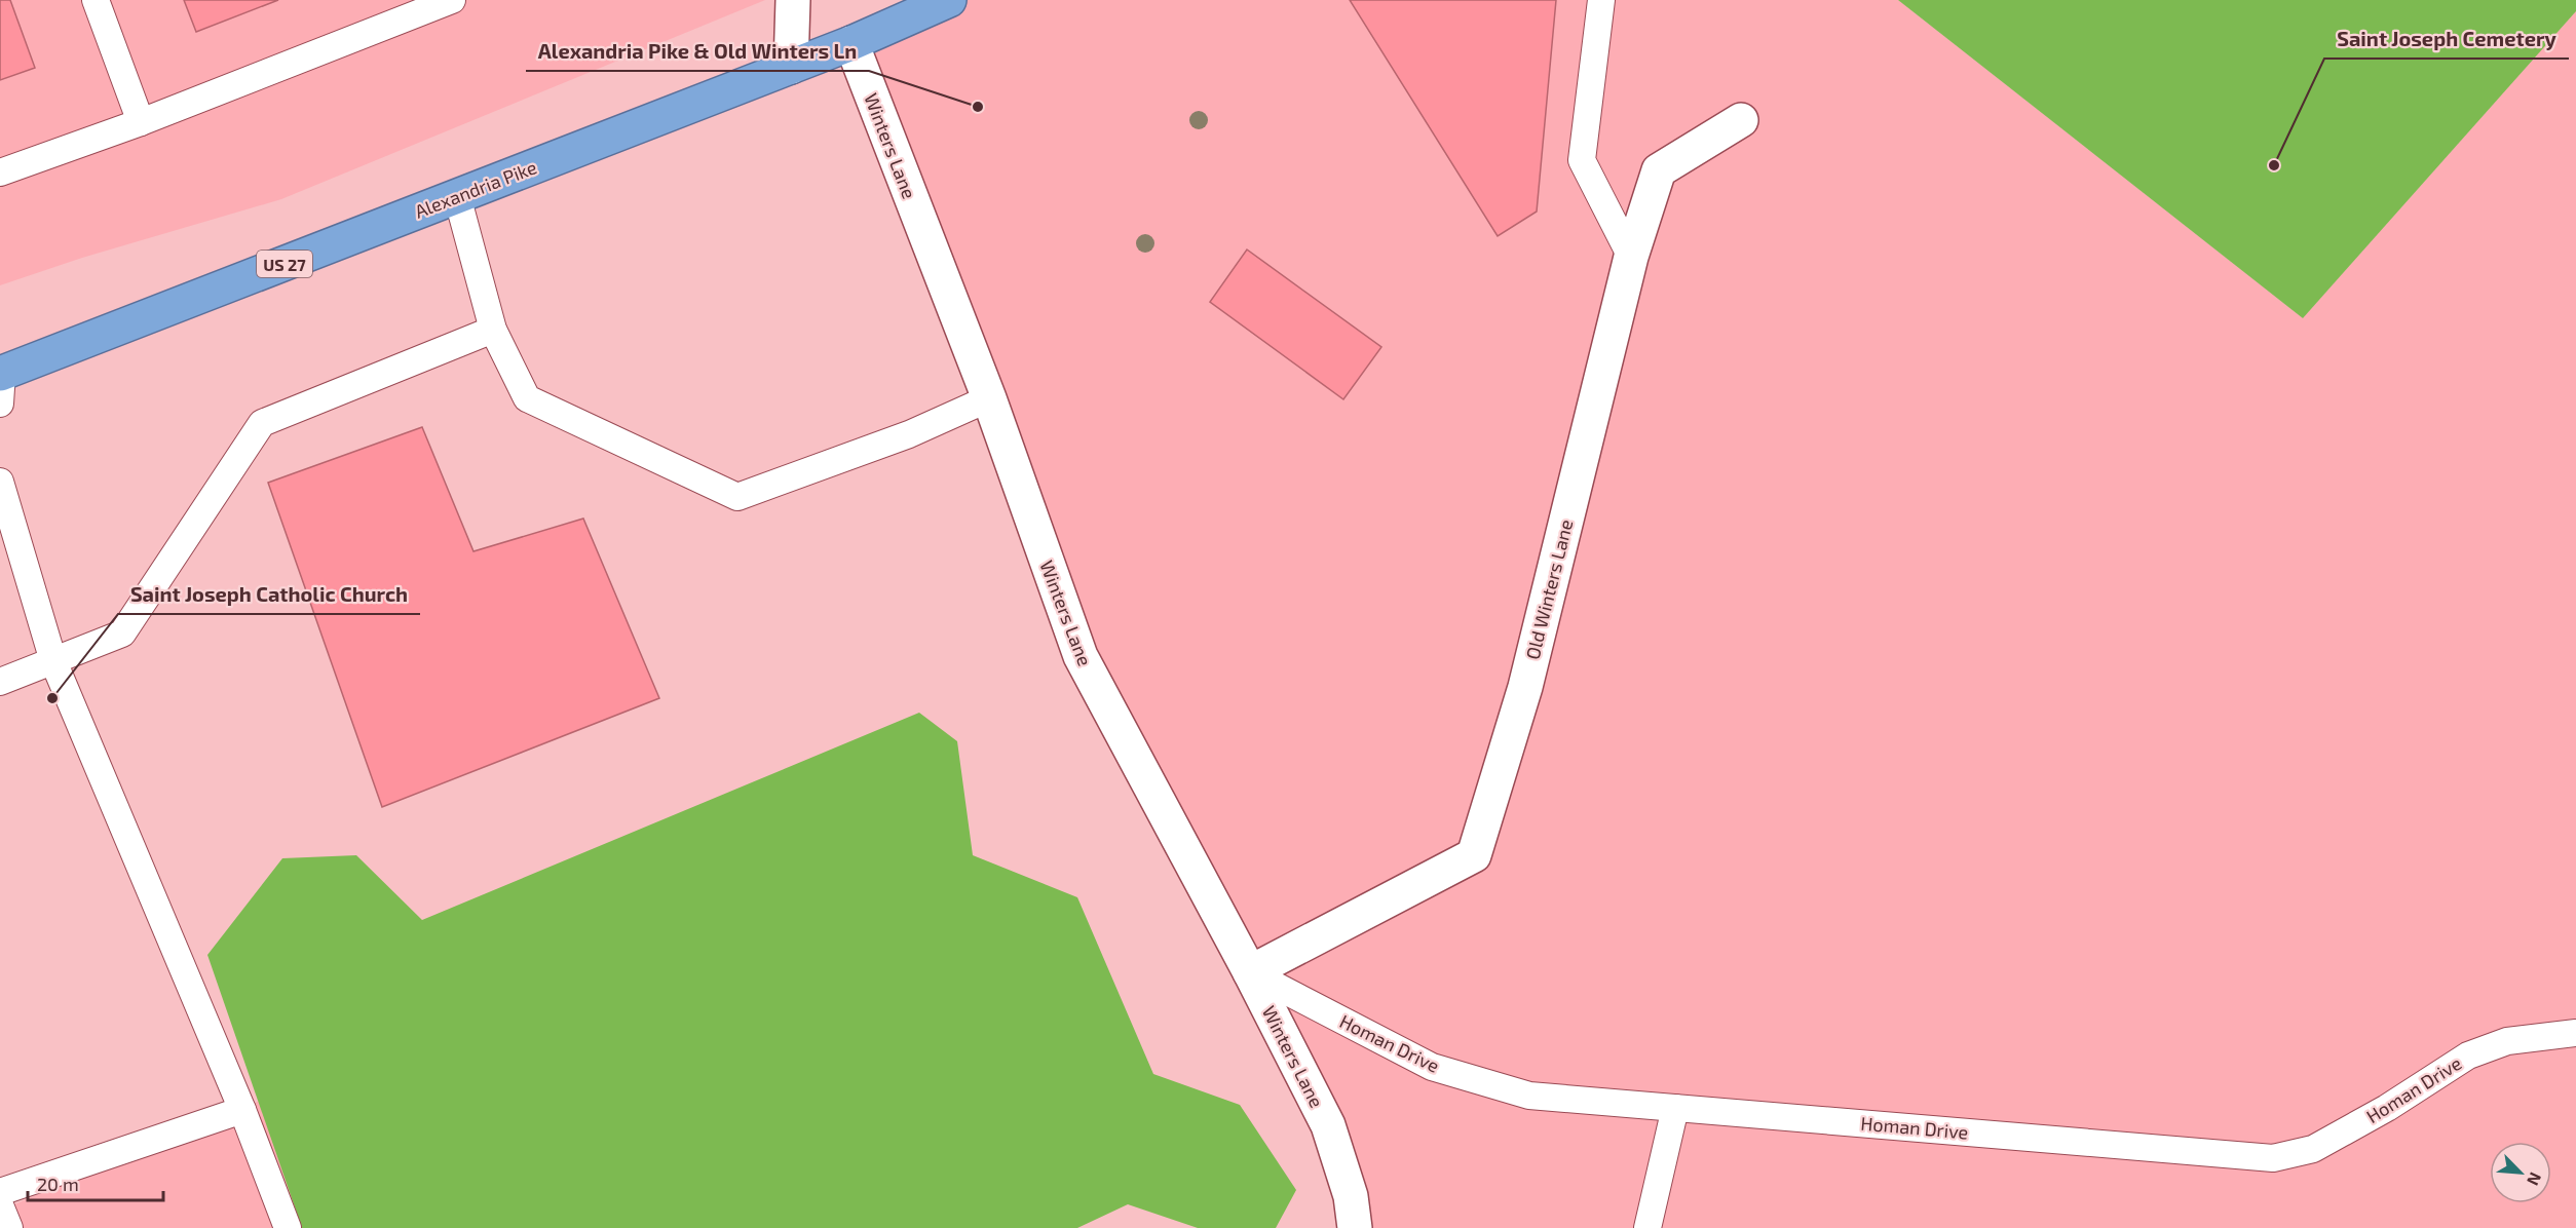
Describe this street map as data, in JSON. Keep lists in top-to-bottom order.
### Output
{
  "streets": {
    "highway": ["Alexandria Pike", "US 27"],
    "street": ["Winters Lane", "Old Winters Lane"],
    "lane": ["Homan Drive"]
  },
  "crossings": [
    ["Winters Lane", "Alexandria Pike"],
    ["Winters Lane", "Old Winters Lane"],
    ["Winters Lane", "Homan Drive"],
    ["Old Winters Lane", "Homan Drive"]
  ],
  "places": ["Alexandria Pike & Old Winters Ln", "Saint Joseph Cemetery", "Saint Joseph Catholic Church"],
  "scale_bar": "20 m",
  "north": "bottom right"
}
